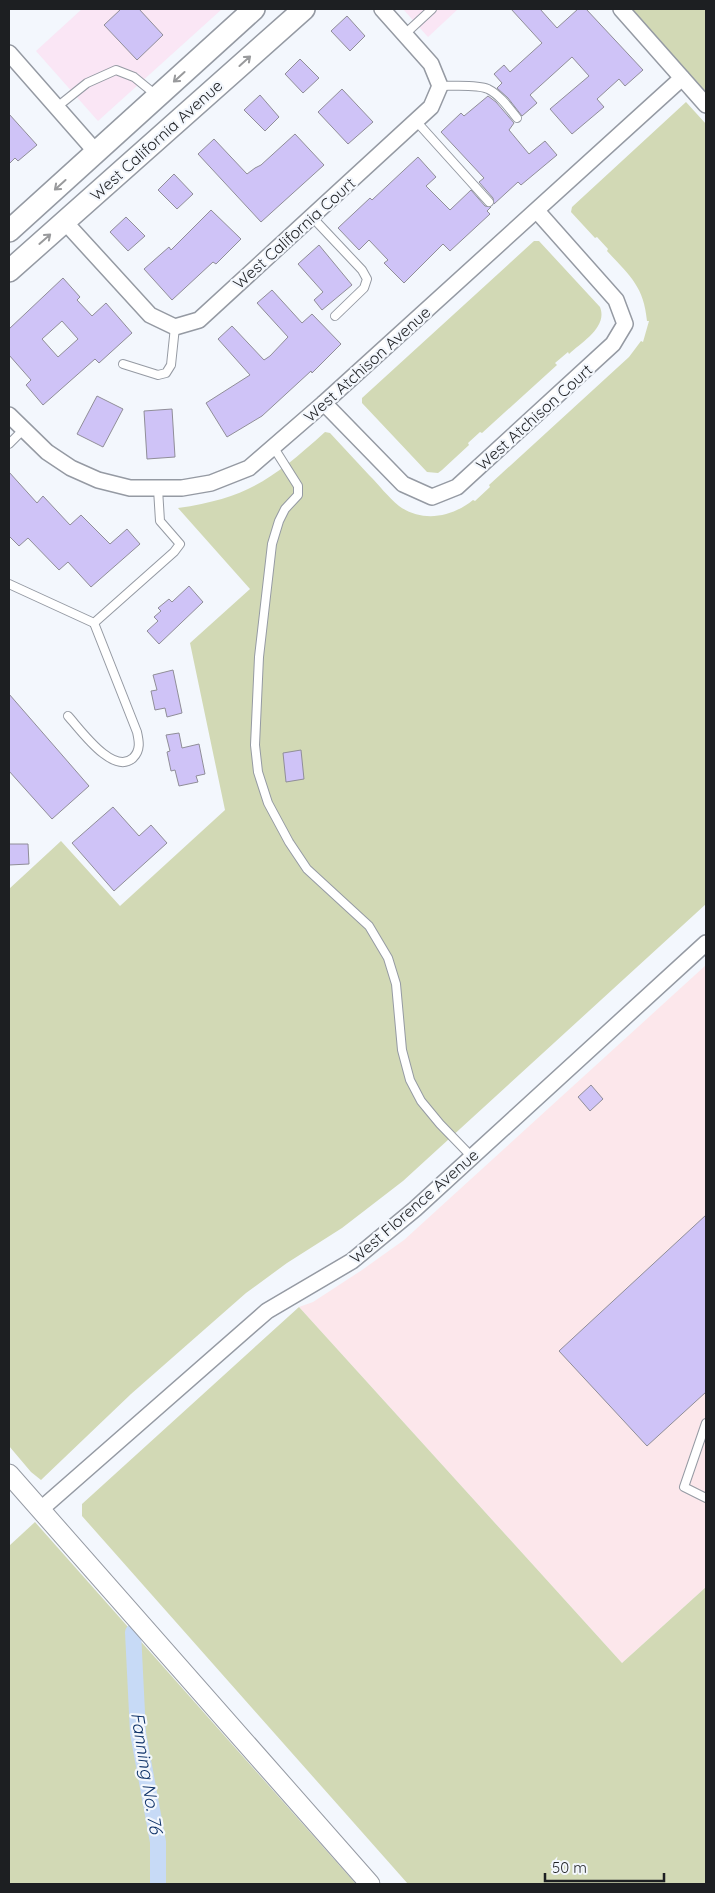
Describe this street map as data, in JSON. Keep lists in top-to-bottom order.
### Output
{
  "streets": {
    "main road": ["West California Avenue"],
    "street": [
      "West California Court",
      "West Atchison Avenue",
      "West Atchison Court",
      "West Florence Avenue"
    ]
  },
  "crossings": [
    ["West Atchison Avenue", "West Atchison Court"]
  ],
  "water": ["Fanning No. 76"],
  "scale_bar": "50 m"
}
